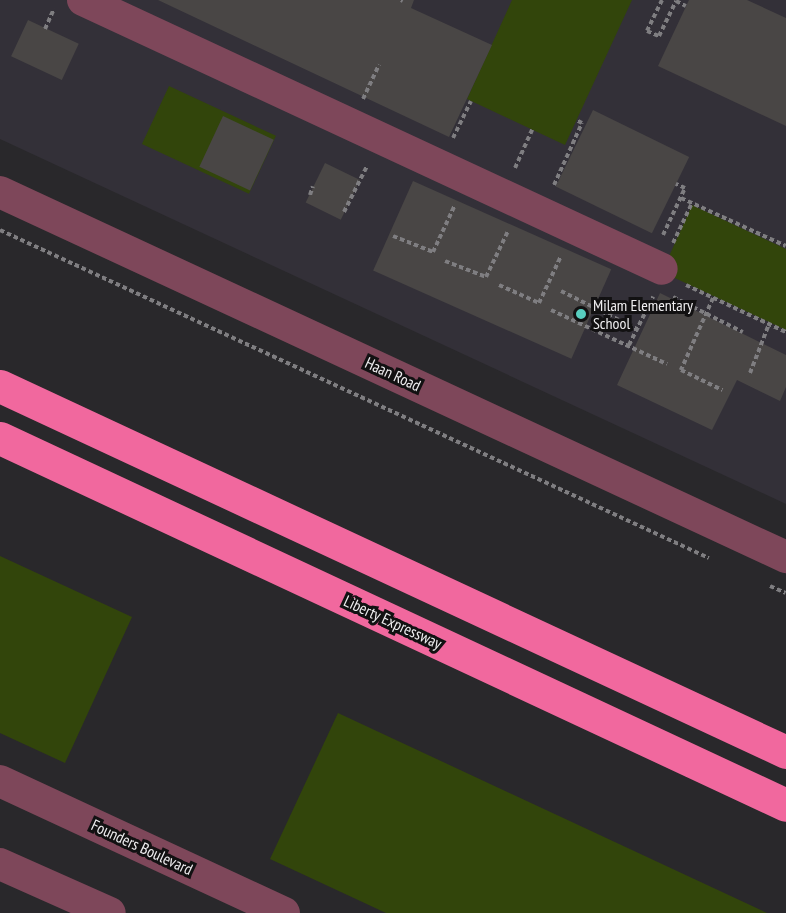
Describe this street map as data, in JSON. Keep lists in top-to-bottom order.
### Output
{
  "streets": {
    "highway": ["Liberty Expressway"],
    "street": ["Haan Road", "Founders Boulevard"]
  },
  "places": ["Milam Elementary School"]
}
